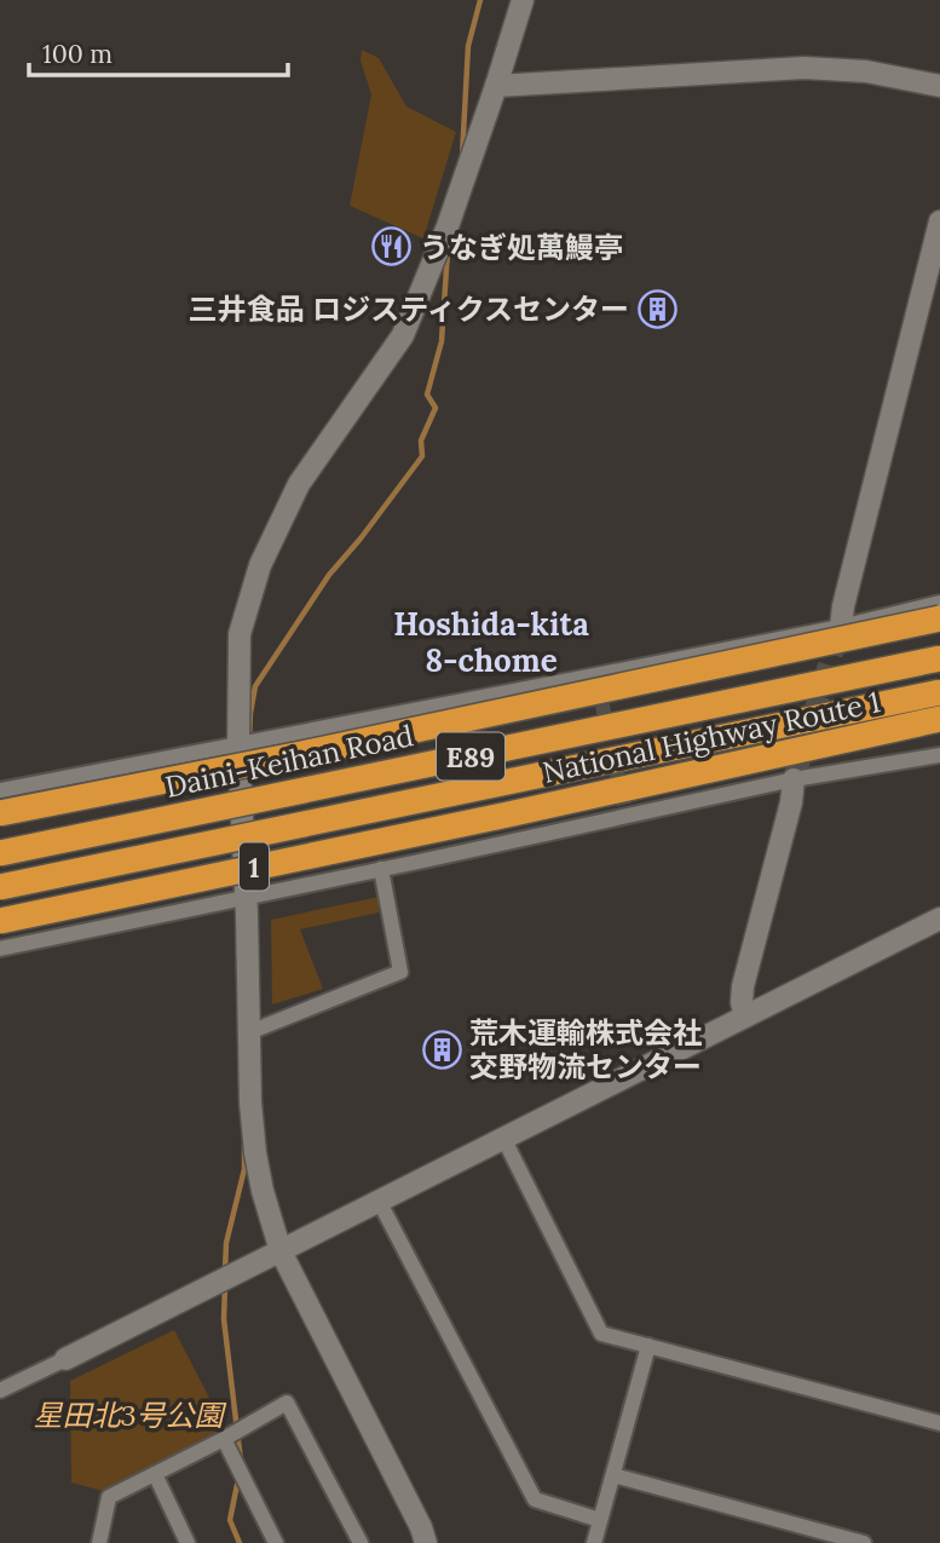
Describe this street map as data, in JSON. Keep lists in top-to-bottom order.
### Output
{
  "streets": {
    "highway": [
      "National Highway Route 1",
      "E89",
      "Daini-Keihan Road",
      "1"
    ]
  },
  "districts": ["Hoshida-kita 8-chome"],
  "parks": ["星田北3号公園"],
  "places": {
    "restaurant": ["うなぎ処萬鰻亭"],
    "building": ["三井食品 ロジスティクスセンター", "荒木運輸株式会社 交野物流センター"]
  },
  "scale_bar": "100 m"
}
